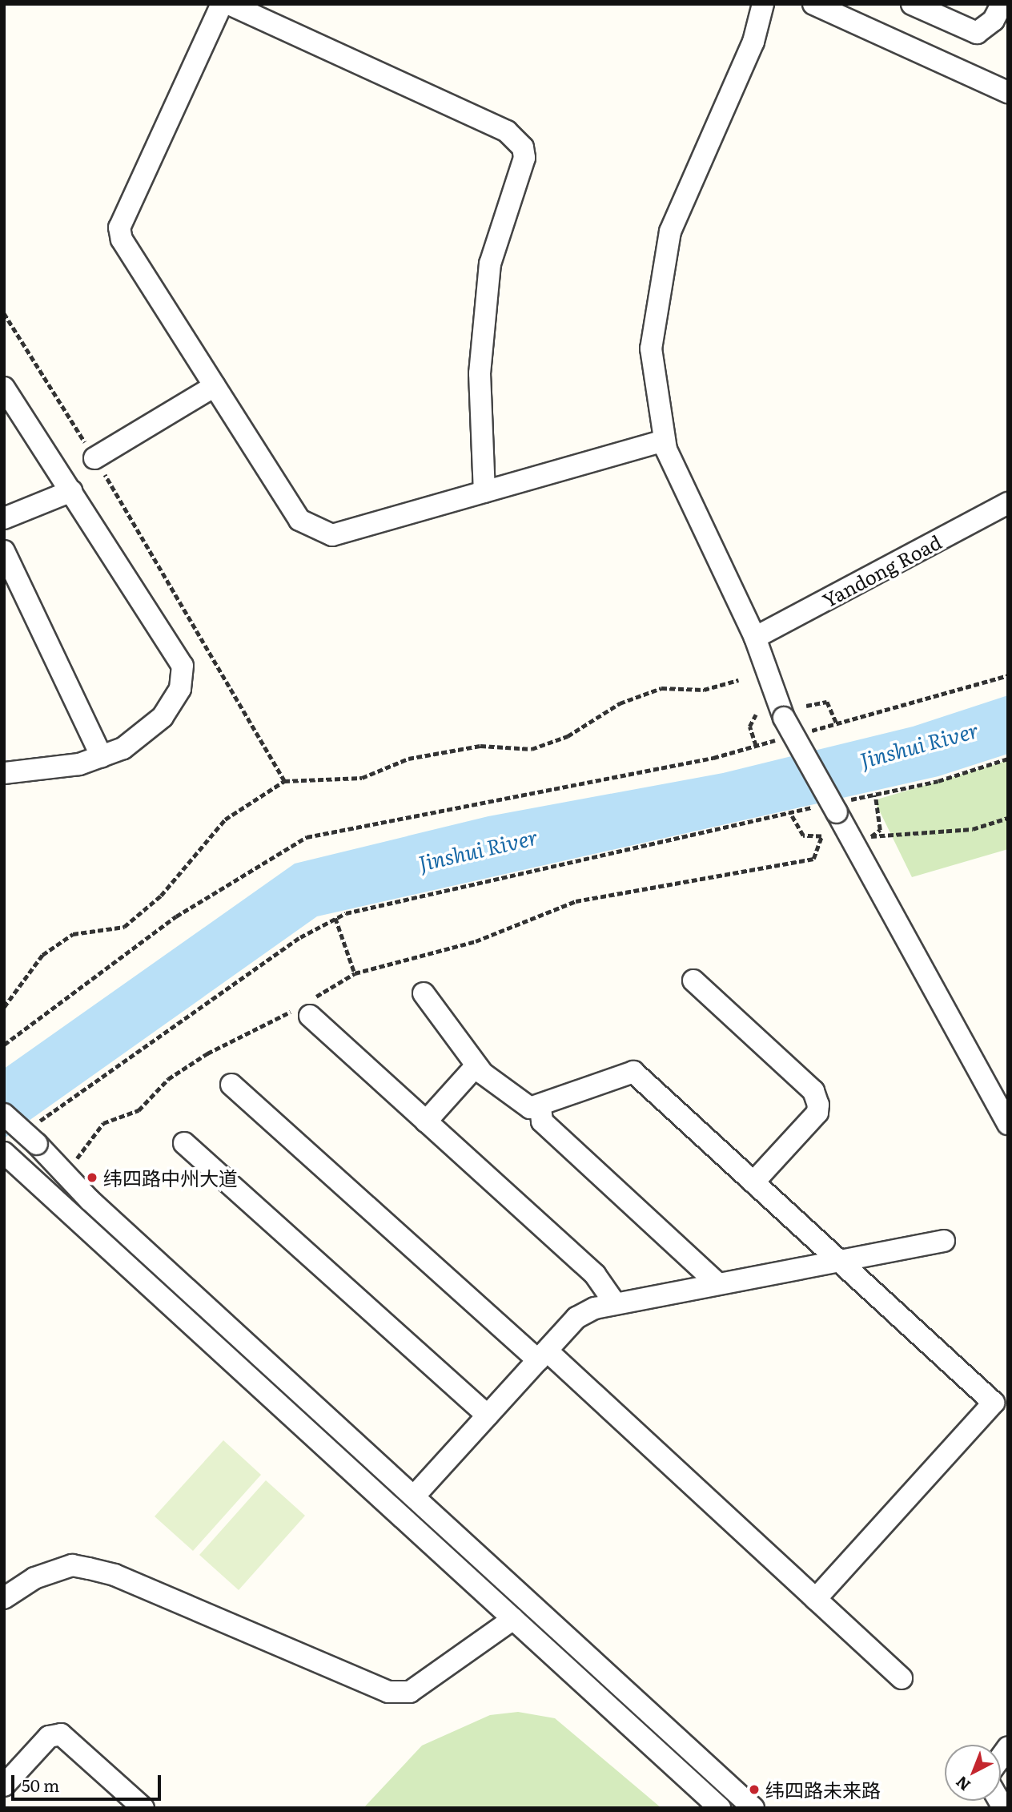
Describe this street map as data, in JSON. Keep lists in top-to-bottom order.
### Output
{
  "streets": {
    "street": ["Yandong Road"]
  },
  "water": ["Jinshui River"],
  "places": ["纬四路中州大道", "纬四路未来路"],
  "scale_bar": "50 m",
  "north": "bottom left"
}
